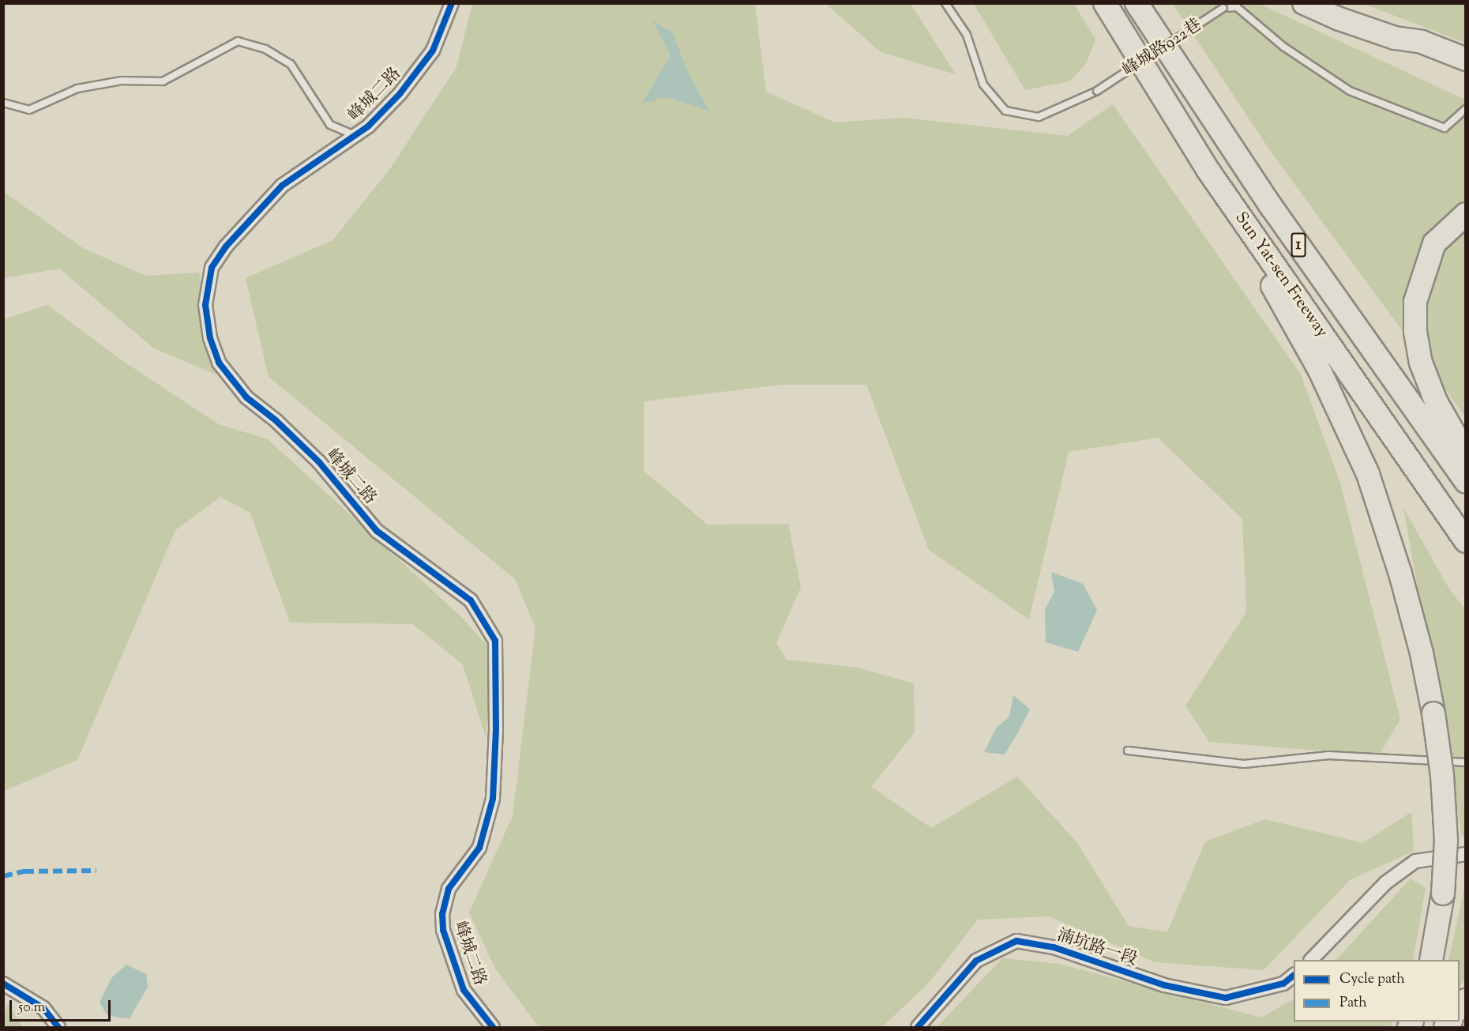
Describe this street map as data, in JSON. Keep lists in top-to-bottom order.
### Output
{
  "streets": {
    "highway": ["1", "Sun Yat-sen Freeway"],
    "street": ["峰城二路", "湳坑路一段"],
    "lane": ["峰城路922巷"]
  },
  "legend": ["Cycle path", "Path"],
  "scale_bar": "50 m"
}
